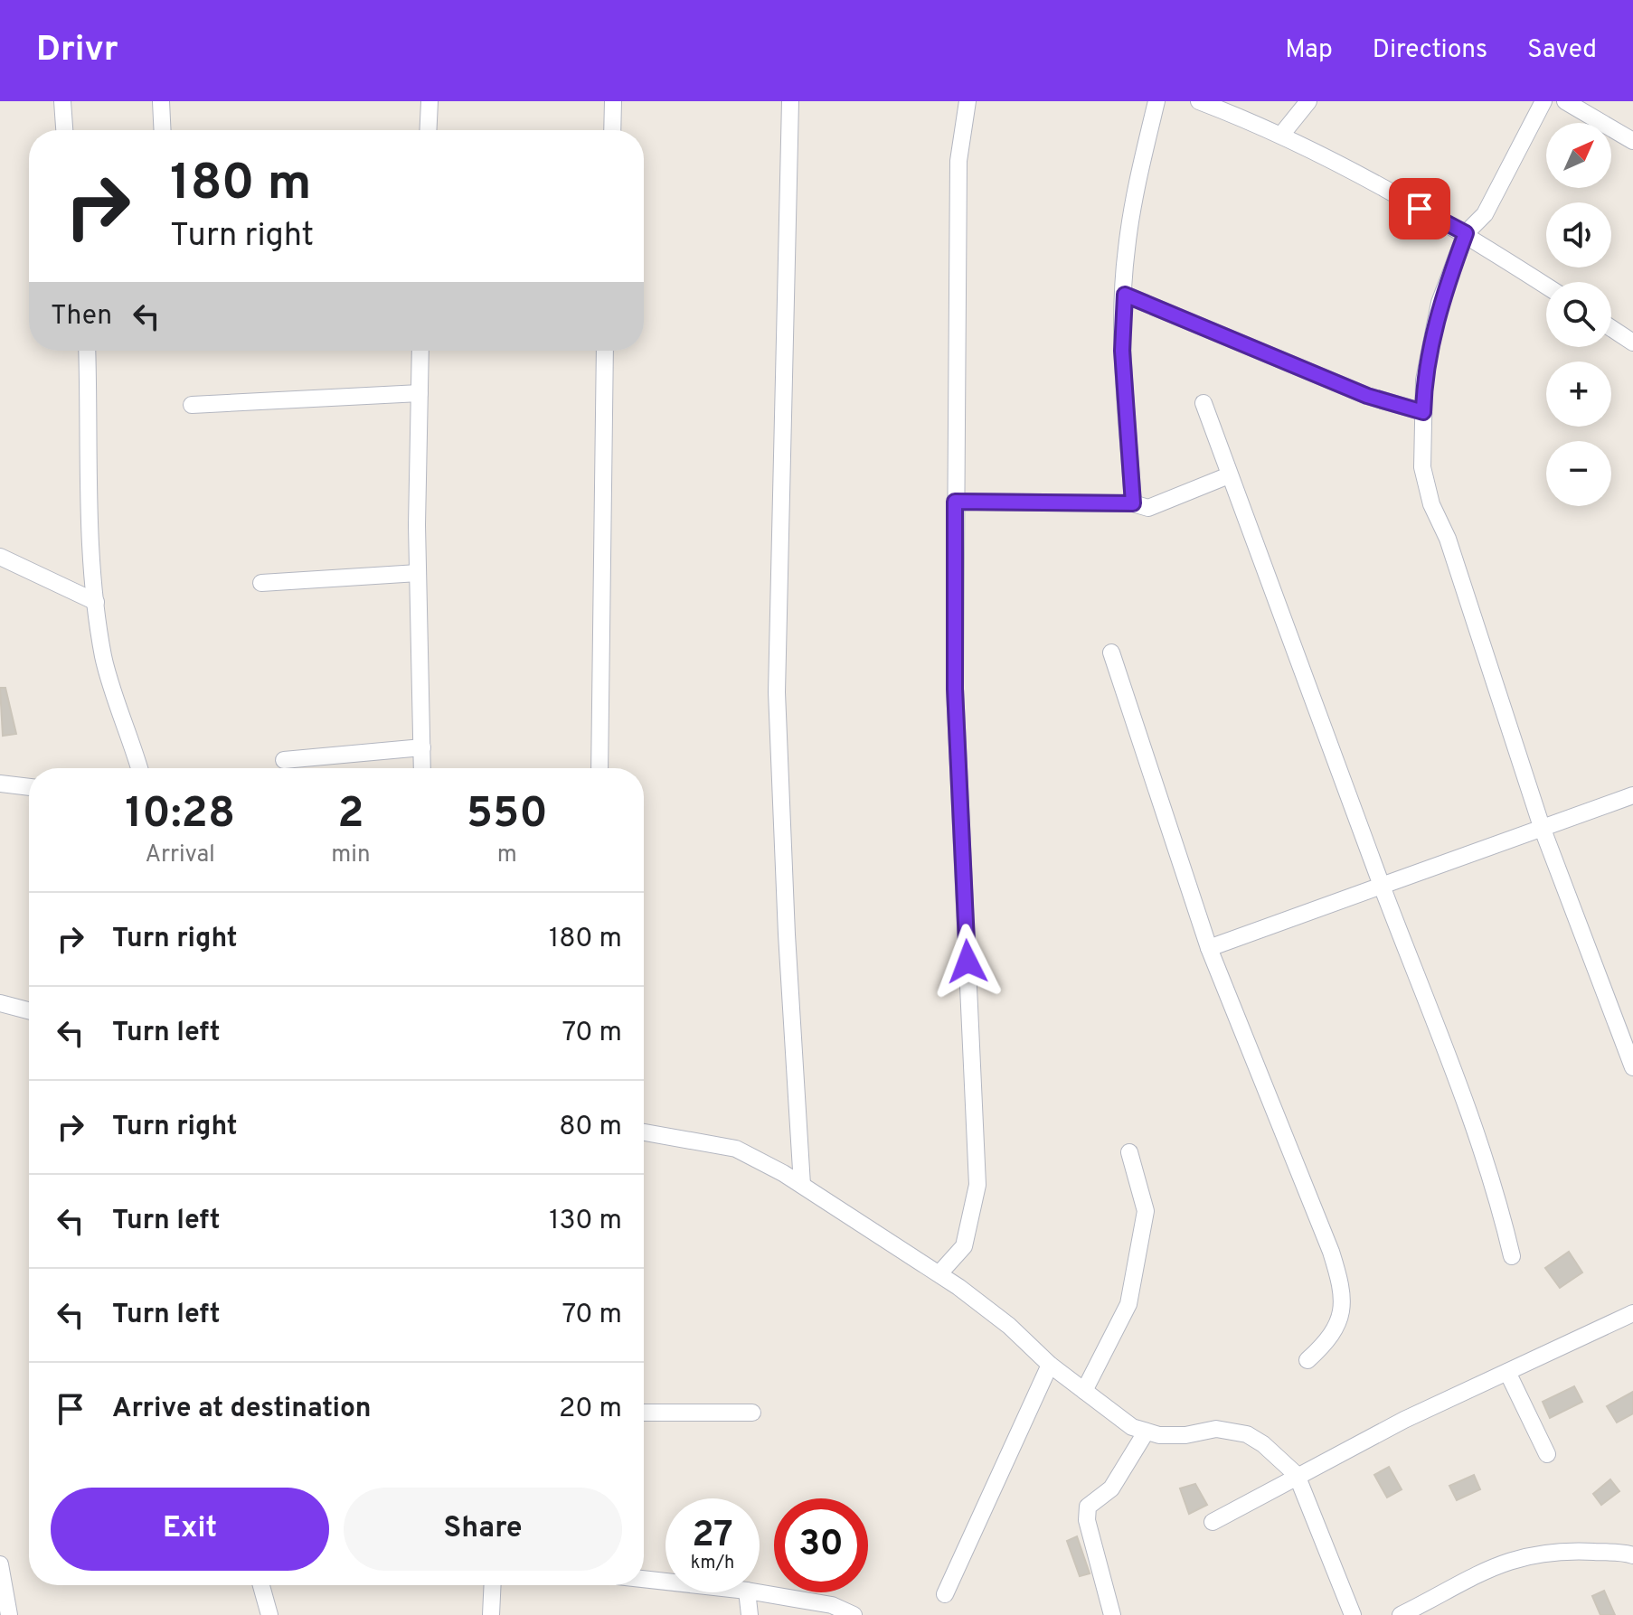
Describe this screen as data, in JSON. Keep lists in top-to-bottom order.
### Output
{
  "north": "top right",
  "page": {
    "header": "Drivr",
    "nav": ["Map", "Directions", "Saved"],
    "map_buttons": ["+", "−"],
    "turn": ["180 m", "Turn right"],
    "then": "Then",
    "eta": [
      "10:28",
      "Arrival",
      "2",
      "min",
      "550",
      "m"
    ],
    "list": [
      {
        "name": "Turn right",
        "value": "180 m"
      },
      {
        "name": "Turn left",
        "value": "70 m"
      },
      {
        "name": "Turn right",
        "value": "80 m"
      },
      {
        "name": "Turn left",
        "value": "130 m"
      },
      {
        "name": "Turn left",
        "value": "70 m"
      },
      {
        "name": "Arrive at destination",
        "value": "20 m"
      }
    ],
    "buttons": ["Exit", "Share"],
    "speed": "27 km/h",
    "limit": "30"
  }
}
